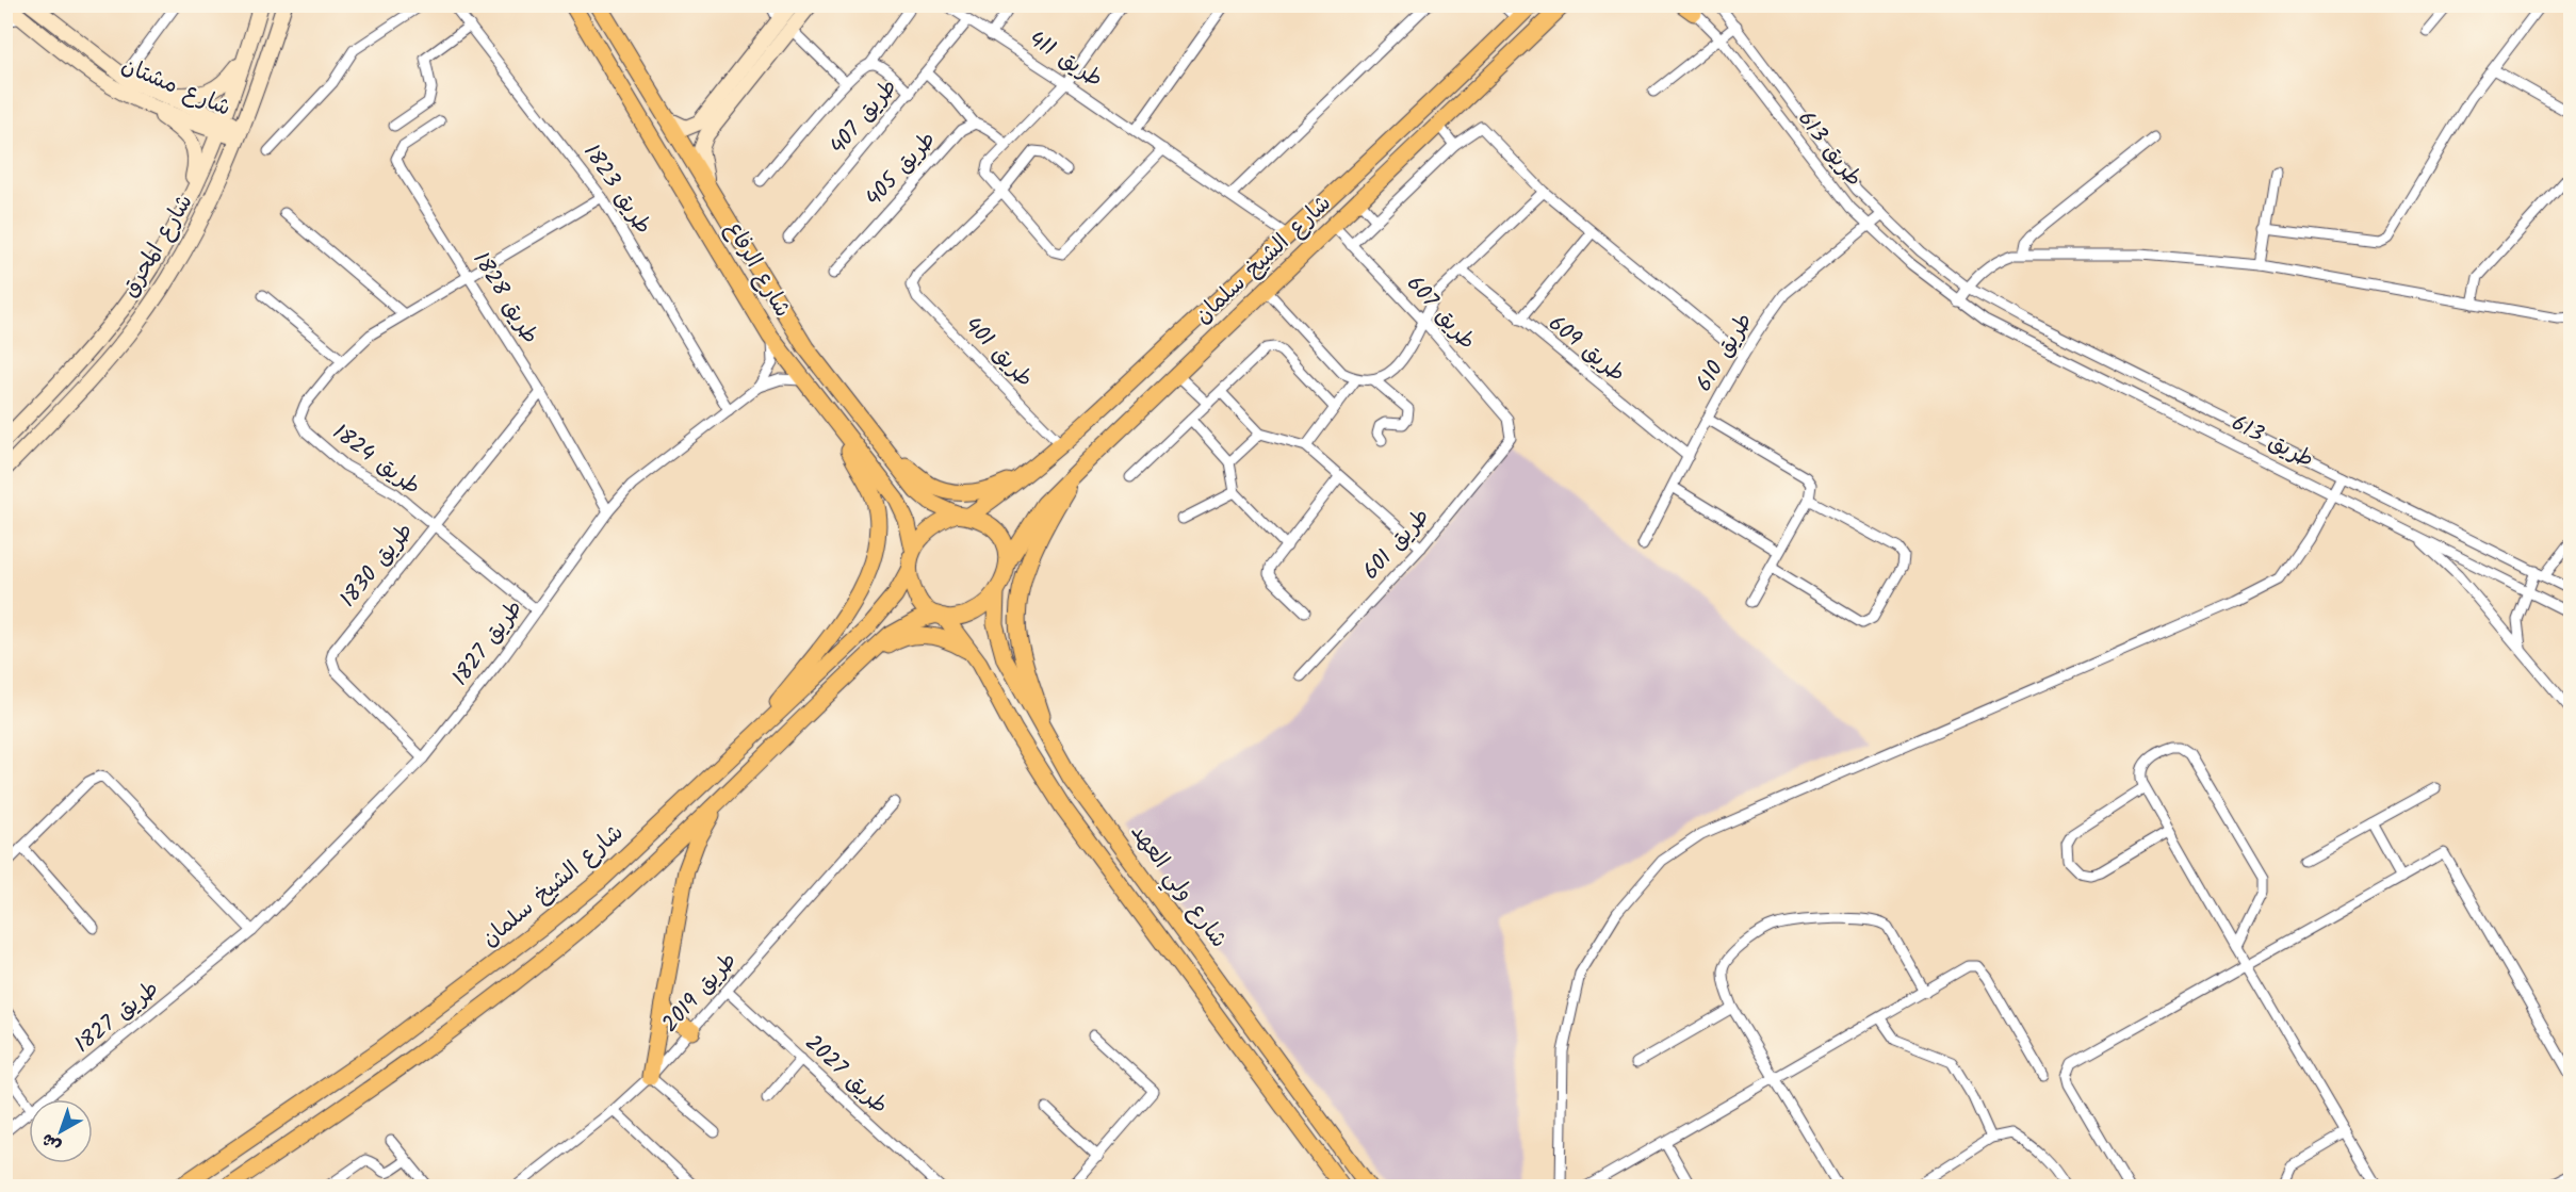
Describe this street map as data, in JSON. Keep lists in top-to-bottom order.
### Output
{
  "streets": {
    "main road": [
      "شارع مشتان",
      "شارع المحرق",
      "شارع الشيخ سلمان",
      "شارع الرفاع",
      "شارع ولي العهد"
    ],
    "street": [
      "طريق 411",
      "طريق 407",
      "طريق 613",
      "طريق 405",
      "طريق 1823",
      "طريق 1828",
      "طريق 607",
      "طريق 609",
      "طريق 401",
      "طريق 610",
      "طريق 1824",
      "طريق 601",
      "طريق 1830",
      "طريق 1827",
      "طريق 2019",
      "طريق 2027"
    ]
  },
  "crossings": [
    ["طريق 411", "طريق 407"],
    ["طريق 411", "شارع الشيخ سلمان"],
    ["شارع مشتان", "شارع المحرق"],
    ["طريق 613", "طريق 610"],
    ["طريق 1823", "طريق 1824"],
    ["طريق 1823", "طريق 1827"],
    ["شارع الشيخ سلمان", "شارع الرفاع"],
    ["شارع الشيخ سلمان", "طريق 607"],
    ["شارع الشيخ سلمان", "طريق 401"],
    ["شارع الشيخ سلمان", "شارع ولي العهد"],
    ["شارع الرفاع", "طريق 1827"],
    ["شارع الرفاع", "شارع ولي العهد"],
    ["طريق 1828", "طريق 1824"],
    ["طريق 1828", "طريق 1830"],
    ["طريق 1828", "طريق 1827"],
    ["طريق 607", "طريق 601"],
    ["طريق 609", "طريق 610"],
    ["طريق 1824", "طريق 1830"],
    ["طريق 1830", "طريق 1827"],
    ["طريق 2019", "طريق 2027"]
  ],
  "north": "bottom left"
}
